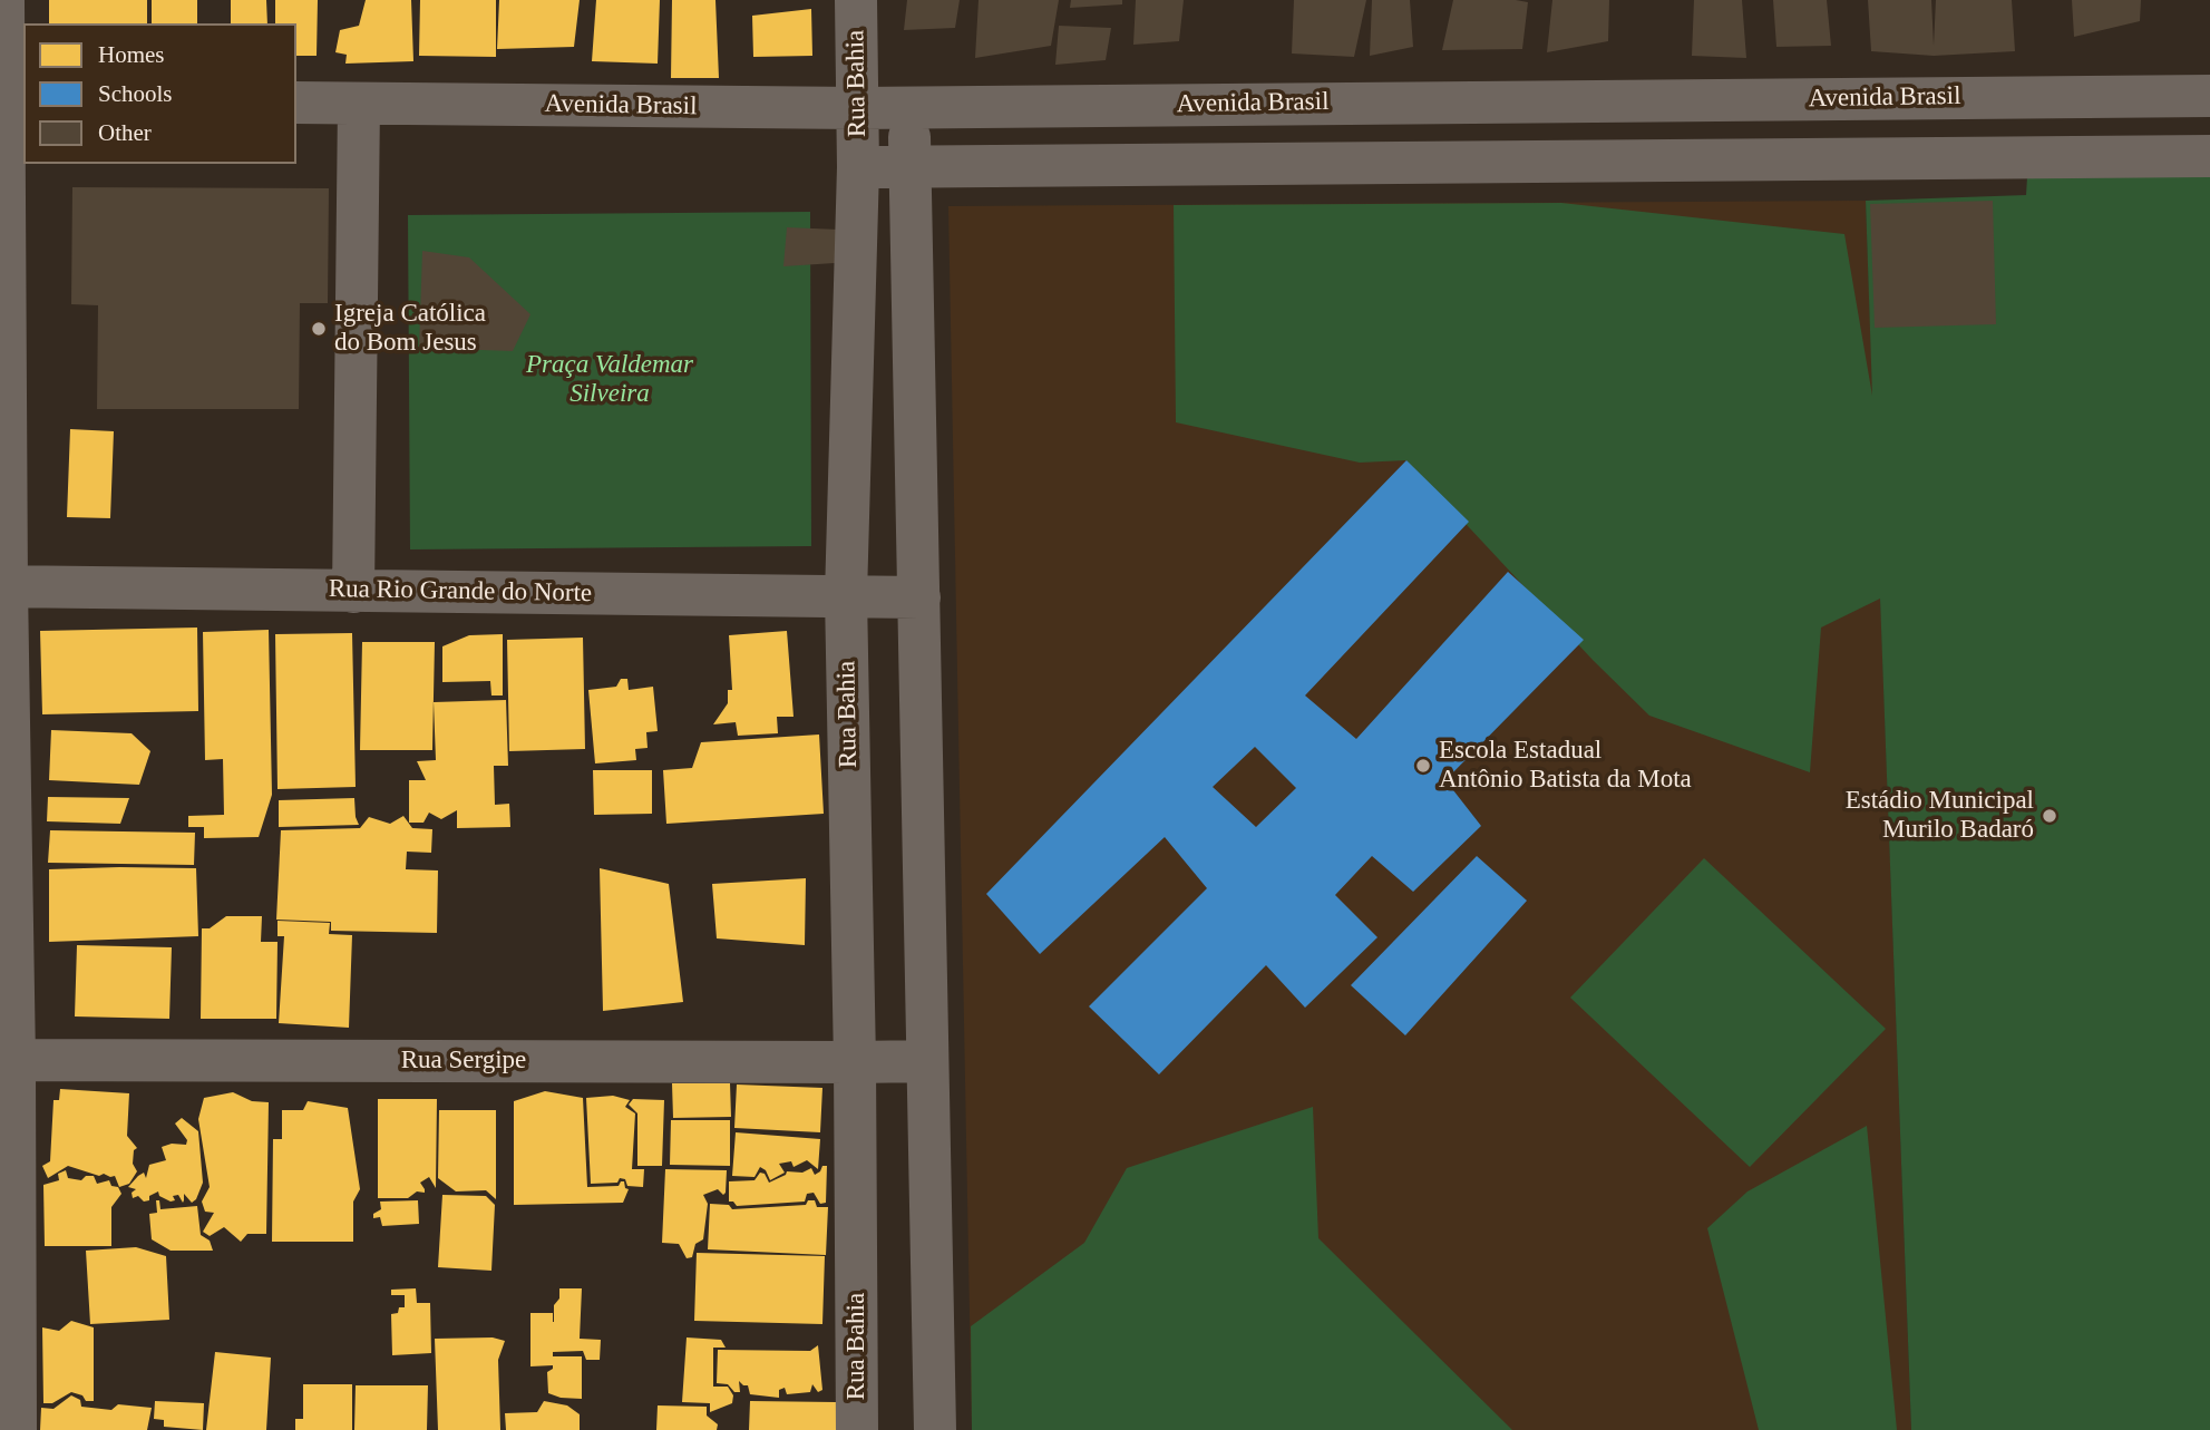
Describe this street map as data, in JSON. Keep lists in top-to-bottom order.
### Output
{
  "streets": {
    "street": [
      "Rua Bahia",
      "Avenida Brasil",
      "Rua Rio Grande do Norte",
      "Rua Sergipe"
    ]
  },
  "crossings": [
    ["Rua Bahia", "Avenida Brasil"],
    ["Rua Bahia", "Rua Rio Grande do Norte"],
    ["Rua Bahia", "Rua Sergipe"]
  ],
  "parks": ["Praça Valdemar Silveira"],
  "places": ["Igreja Católica do Bom Jesus", "Escola Estadual Antônio Batista da Mota", "Estádio Municipal Murilo Badaró"],
  "legend": ["Homes", "Schools", "Other"]
}
